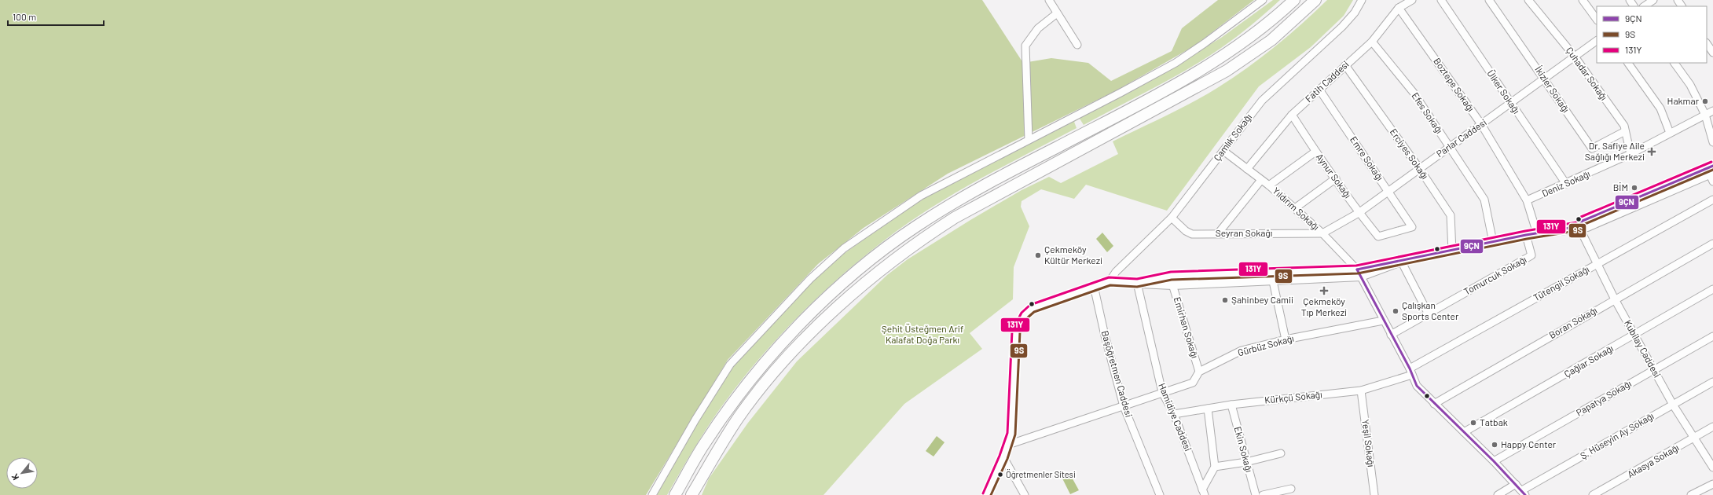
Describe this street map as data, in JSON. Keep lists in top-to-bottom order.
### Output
{
  "streets": {
    "street": [
      "Çuhadar Sokağı",
      "Fatih Caddesi",
      "Boztepe Sokağı",
      "İkizler Sokağı",
      "Ülker Sokağı",
      "Efes Sokağı",
      "Çamlık Sokağı",
      "Parlar Caddesi",
      "Erciyes Sokağı",
      "Emre Sokağı",
      "Aynur Sokağı",
      "Deniz Sokağı",
      "Yıldırım Sokağı",
      "Seyran Sokağı",
      "Tomurcuk Sokağı",
      "Tütengil Sokağı",
      "Boran Sokağı",
      "Emirhan Sokağı",
      "Gürbüz Sokağı",
      "Kubilay Caddesi",
      "Çağlar Sokağı",
      "Başöğretmen Caddesi",
      "Kürkçü Sokağı",
      "Papatya Sokağı",
      "Hamidiye Caddesi",
      "Ş. Hüseyin Ay Sokağı",
      "Yeşil Sokağı",
      "Ekin Sokağı",
      "Akasya Sokağı"
    ]
  },
  "crossings": [
    ["Çuhadar Sokağı", "İkizler Sokağı"],
    ["Çuhadar Sokağı", "Parlar Caddesi"],
    ["Çuhadar Sokağı", "Deniz Sokağı"],
    ["Fatih Caddesi", "Boztepe Sokağı"],
    ["Fatih Caddesi", "Efes Sokağı"],
    ["Fatih Caddesi", "Erciyes Sokağı"],
    ["Fatih Caddesi", "Emre Sokağı"],
    ["Fatih Caddesi", "Aynur Sokağı"],
    ["Fatih Caddesi", "Yıldırım Sokağı"],
    ["Boztepe Sokağı", "Parlar Caddesi"],
    ["Boztepe Sokağı", "Deniz Sokağı"],
    ["İkizler Sokağı", "Parlar Caddesi"],
    ["Ülker Sokağı", "Parlar Caddesi"],
    ["Ülker Sokağı", "Deniz Sokağı"],
    ["Efes Sokağı", "Parlar Caddesi"],
    ["Çamlık Sokağı", "Yıldırım Sokağı"],
    ["Çamlık Sokağı", "Seyran Sokağı"],
    ["Parlar Caddesi", "Erciyes Sokağı"],
    ["Parlar Caddesi", "Emre Sokağı"],
    ["Parlar Caddesi", "Aynur Sokağı"],
    ["Parlar Caddesi", "Yıldırım Sokağı"],
    ["Parlar Caddesi", "Seyran Sokağı"],
    ["Emre Sokağı", "Aynur Sokağı"],
    ["Yıldırım Sokağı", "Seyran Sokağı"],
    ["Yıldırım Sokağı", "Tomurcuk Sokağı"],
    ["Yıldırım Sokağı", "Tütengil Sokağı"],
    ["Yıldırım Sokağı", "Boran Sokağı"],
    ["Yıldırım Sokağı", "Gürbüz Sokağı"],
    ["Yıldırım Sokağı", "Çağlar Sokağı"],
    ["Yıldırım Sokağı", "Kürkçü Sokağı"],
    ["Yıldırım Sokağı", "Papatya Sokağı"],
    ["Yıldırım Sokağı", "Ş. Hüseyin Ay Sokağı"],
    ["Tütengil Sokağı", "Kubilay Caddesi"],
    ["Tütengil Sokağı", "Kürkçü Sokağı"],
    ["Boran Sokağı", "Kubilay Caddesi"],
    ["Emirhan Sokağı", "Gürbüz Sokağı"],
    ["Gürbüz Sokağı", "Başöğretmen Caddesi"],
    ["Gürbüz Sokağı", "Hamidiye Caddesi"],
    ["Kubilay Caddesi", "Çağlar Sokağı"],
    ["Kubilay Caddesi", "Papatya Sokağı"],
    ["Kubilay Caddesi", "Ş. Hüseyin Ay Sokağı"],
    ["Kubilay Caddesi", "Akasya Sokağı"],
    ["Kürkçü Sokağı", "Hamidiye Caddesi"],
    ["Kürkçü Sokağı", "Yeşil Sokağı"],
    ["Kürkçü Sokağı", "Ekin Sokağı"]
  ],
  "parks": ["Şehit Üsteğmen Arif Kalafat Doğa Parkı"],
  "places": {
    "other": [
      "Hakmar",
      "BİM",
      "Çekmeköy Kültür Merkezi",
      "Şahinbey Camii",
      "Çalışkan Sports Center",
      "Tatbak",
      "Happy Center",
      "Öğretmenler Sitesi"
    ],
    "health": ["Dr. Safiye Aile Sağlığı Merkezi", "Çekmeköy Tıp Merkezi"]
  },
  "lines": ["transit line 131Y", "transit line 9ÇN", "transit line 9S"],
  "legend": ["9ÇN", "9S", "131Y"],
  "scale_bar": "100 m",
  "north": "bottom left"
}
